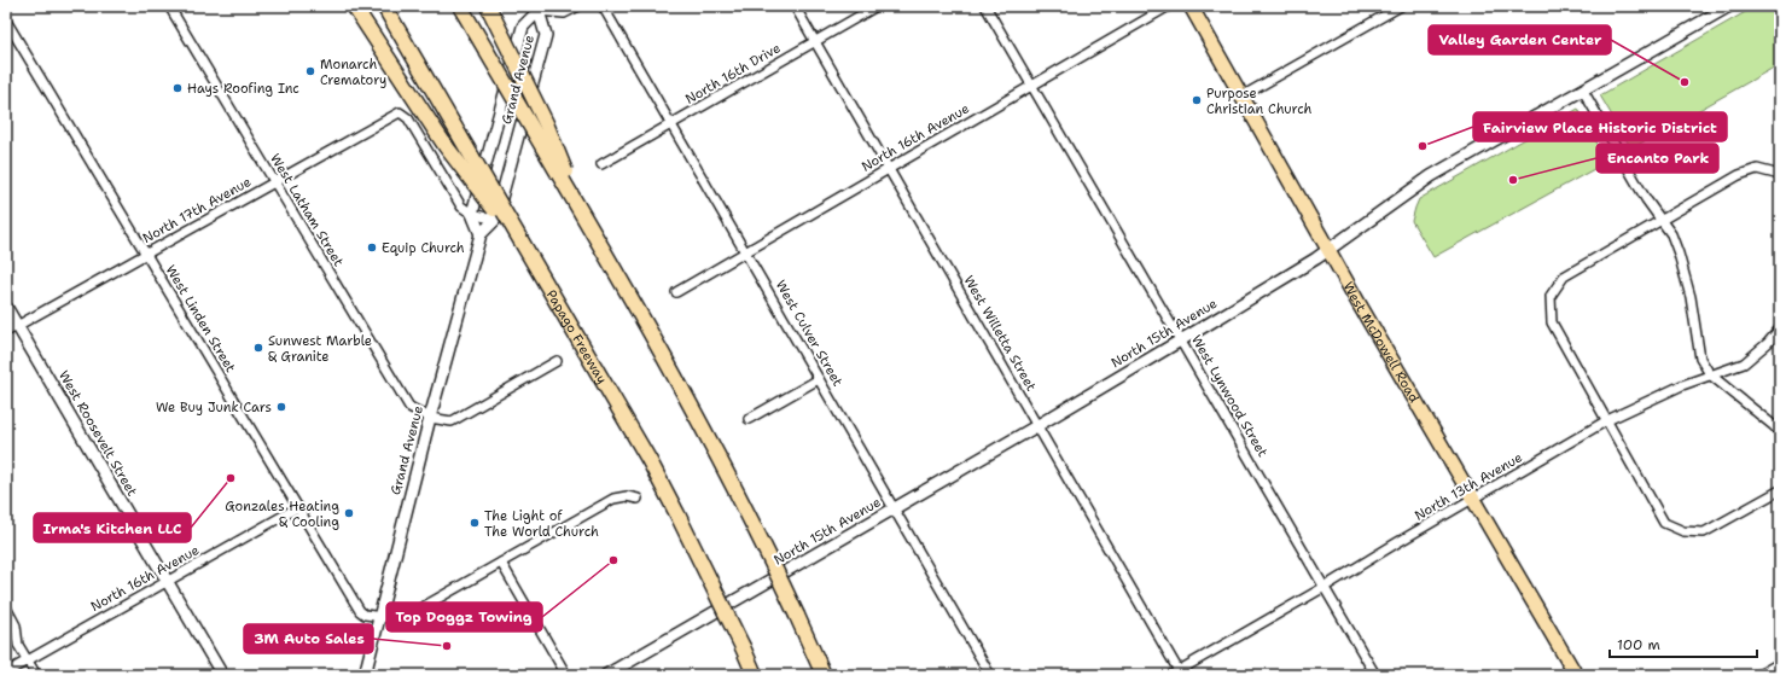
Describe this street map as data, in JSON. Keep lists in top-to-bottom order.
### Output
{
  "streets": {
    "highway": ["Papago Freeway"],
    "main road": ["West McDowell Road"],
    "street": [
      "North 16th Drive",
      "Grand Avenue",
      "North 16th Avenue",
      "North 17th Avenue",
      "West Latham Street",
      "West Linden Street",
      "West Culver Street",
      "West Willetta Street",
      "North 15th Avenue",
      "West Lynwood Street",
      "West Roosevelt Street",
      "North 13th Avenue"
    ]
  },
  "crossings": [
    ["North 16th Drive", "West Culver Street"],
    ["North 16th Drive", "West Willetta Street"],
    ["Grand Avenue", "North 17th Avenue"],
    ["Grand Avenue", "West Latham Street"],
    ["Grand Avenue", "West Linden Street"],
    ["North 16th Avenue", "West Linden Street"],
    ["North 16th Avenue", "West Culver Street"],
    ["North 16th Avenue", "West Willetta Street"],
    ["North 16th Avenue", "West Lynwood Street"],
    ["North 16th Avenue", "West Roosevelt Street"],
    ["North 17th Avenue", "West Latham Street"],
    ["North 17th Avenue", "West Linden Street"],
    ["North 17th Avenue", "West Roosevelt Street"],
    ["West Culver Street", "North 15th Avenue"],
    ["West Willetta Street", "North 15th Avenue"],
    ["West Willetta Street", "North 13th Avenue"],
    ["North 15th Avenue", "West McDowell Road"],
    ["North 15th Avenue", "West Lynwood Street"],
    ["West McDowell Road", "North 13th Avenue"],
    ["West Lynwood Street", "North 13th Avenue"]
  ],
  "places": [
    "Monarch Crematory",
    "Valley Garden Center",
    "Hays Roofing Inc",
    "Purpose Christian Church",
    "Fairview Place Historic District",
    "Encanto Park",
    "Equip Church",
    "Sunwest Marble & Granite",
    "We Buy Junk Cars",
    "Irma's Kitchen LLC",
    "Gonzales Heating & Cooling",
    "The Light of The World Church",
    "Top Doggz Towing",
    "3M Auto Sales"
  ],
  "scale_bar": "100 m"
}
